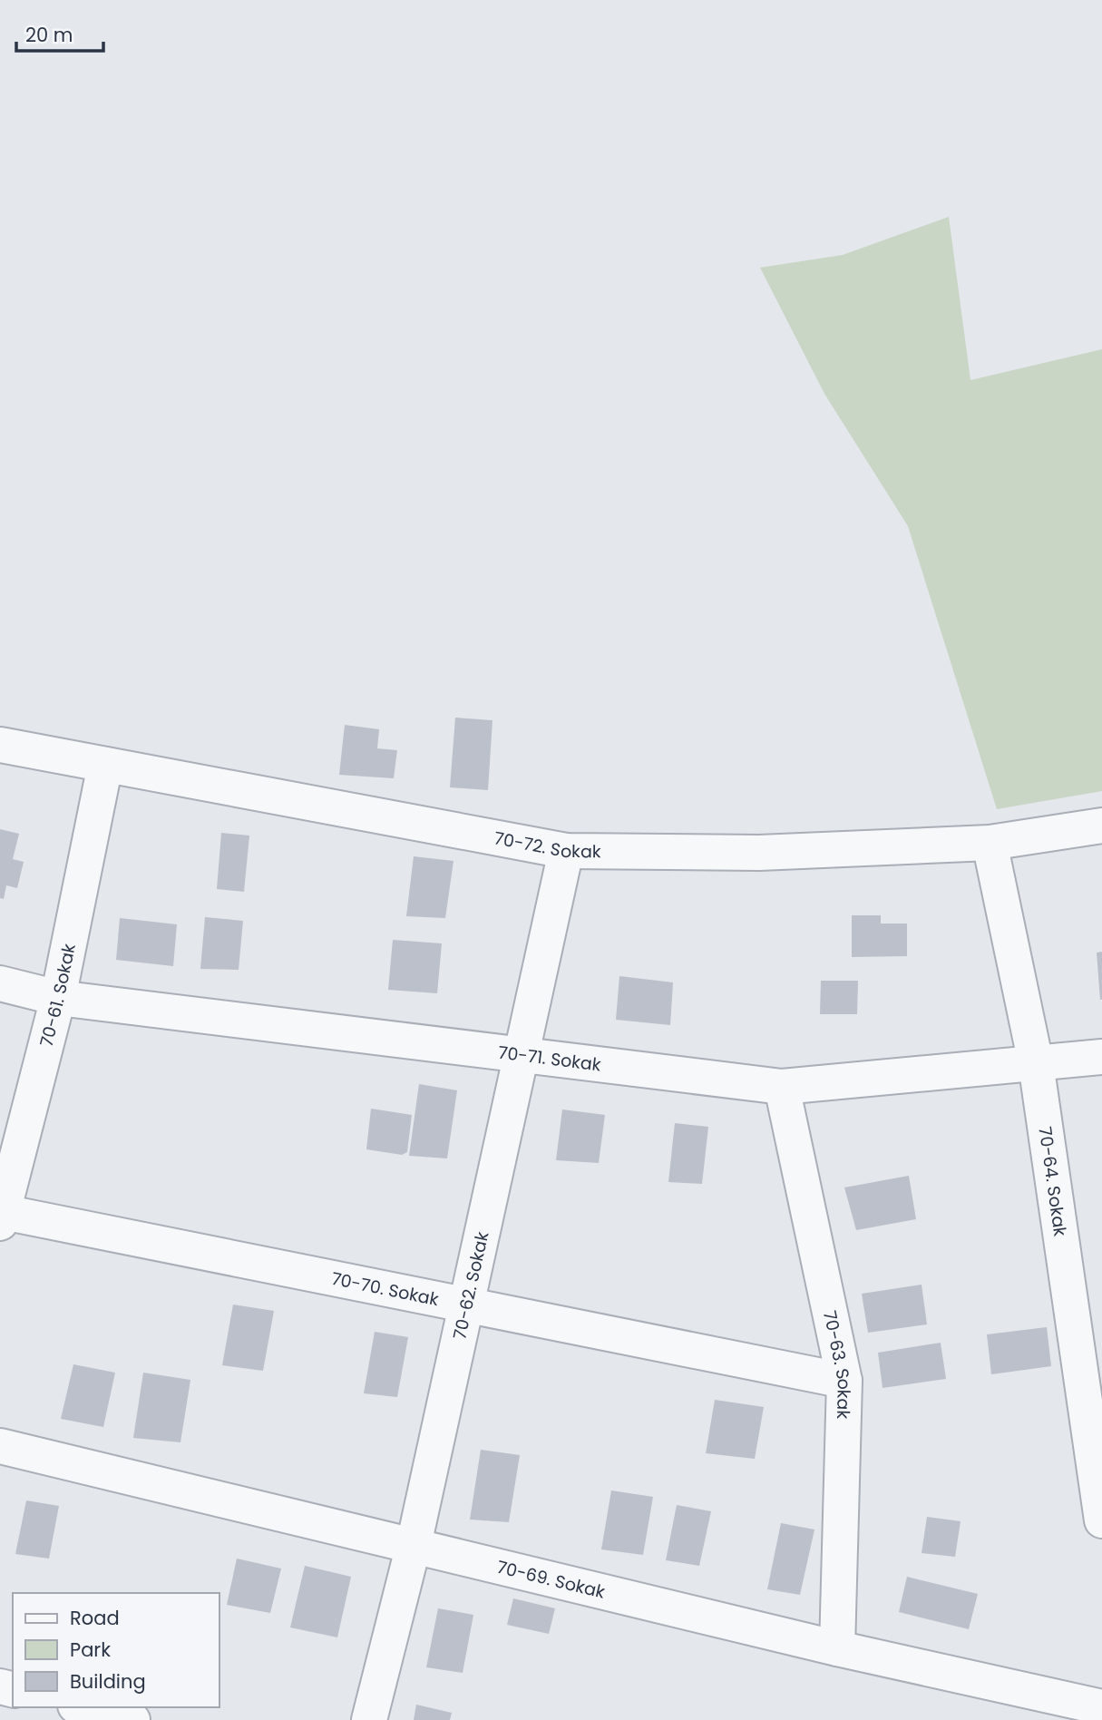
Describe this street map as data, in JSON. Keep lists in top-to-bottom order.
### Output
{
  "streets": {
    "street": [
      "70-72. Sokak",
      "70-61. Sokak",
      "70-71. Sokak",
      "70-64. Sokak",
      "70-62. Sokak",
      "70-70. Sokak",
      "70-63. Sokak",
      "70-69. Sokak"
    ]
  },
  "crossings": [
    ["70-72. Sokak", "70-61. Sokak"],
    ["70-72. Sokak", "70-64. Sokak"],
    ["70-72. Sokak", "70-62. Sokak"],
    ["70-61. Sokak", "70-71. Sokak"],
    ["70-61. Sokak", "70-70. Sokak"],
    ["70-71. Sokak", "70-64. Sokak"],
    ["70-71. Sokak", "70-62. Sokak"],
    ["70-71. Sokak", "70-63. Sokak"],
    ["70-62. Sokak", "70-70. Sokak"],
    ["70-62. Sokak", "70-69. Sokak"],
    ["70-70. Sokak", "70-63. Sokak"],
    ["70-63. Sokak", "70-69. Sokak"]
  ],
  "legend": ["Road", "Park", "Building"],
  "scale_bar": "20 m"
}
